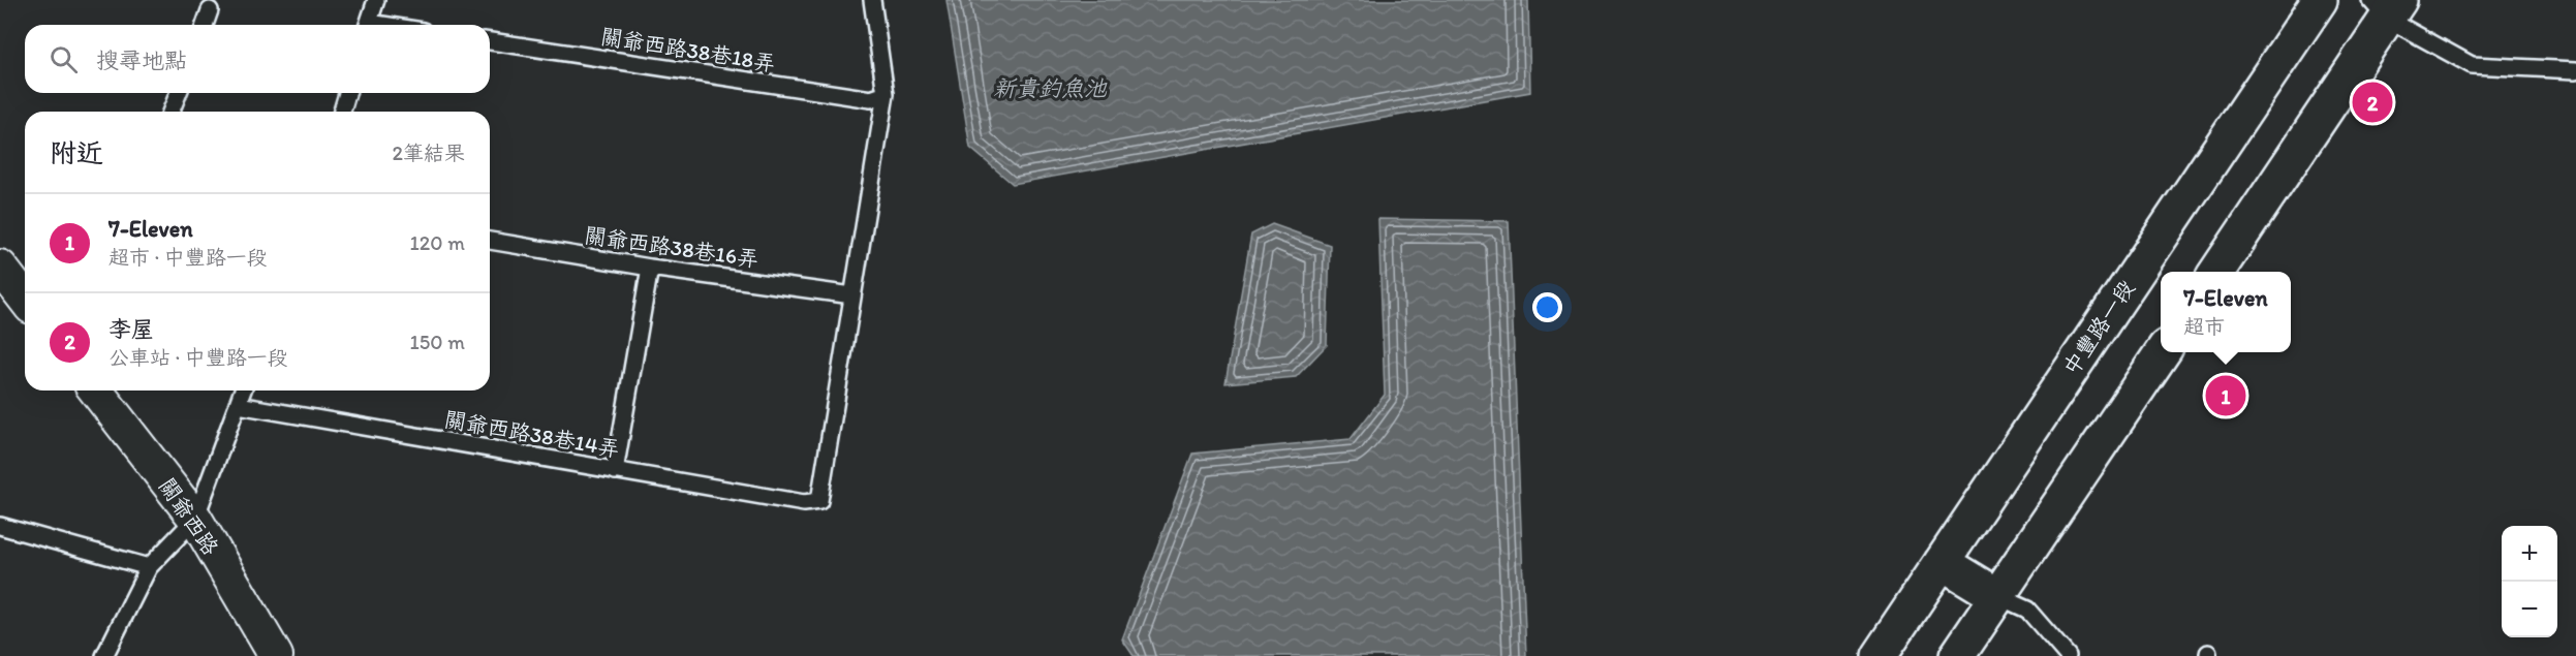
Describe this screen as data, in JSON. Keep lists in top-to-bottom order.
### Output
{
  "streets": {
    "main road": ["中豐路一段"],
    "street": ["關爺西路"],
    "lane": ["關爺西路38巷18弄", "關爺西路38巷16弄", "關爺西路38巷14弄"]
  },
  "crossings": [
    ["關爺西路38巷16弄", "關爺西路38巷14弄"]
  ],
  "water": ["新貴釣魚池"],
  "page": {
    "search": "搜尋地點",
    "pins": ["2", "1"],
    "heading": ["附近", "2筆結果"],
    "list": [
      {
        "mark": "1",
        "name": "7-Eleven",
        "note": "超市 · 中豐路一段",
        "value": "120 m"
      },
      {
        "mark": "2",
        "name": "李屋",
        "note": "公車站 · 中豐路一段",
        "value": "150 m"
      }
    ],
    "popup": ["7-Eleven", "超市"],
    "map_buttons": ["+", "−"]
  }
}
